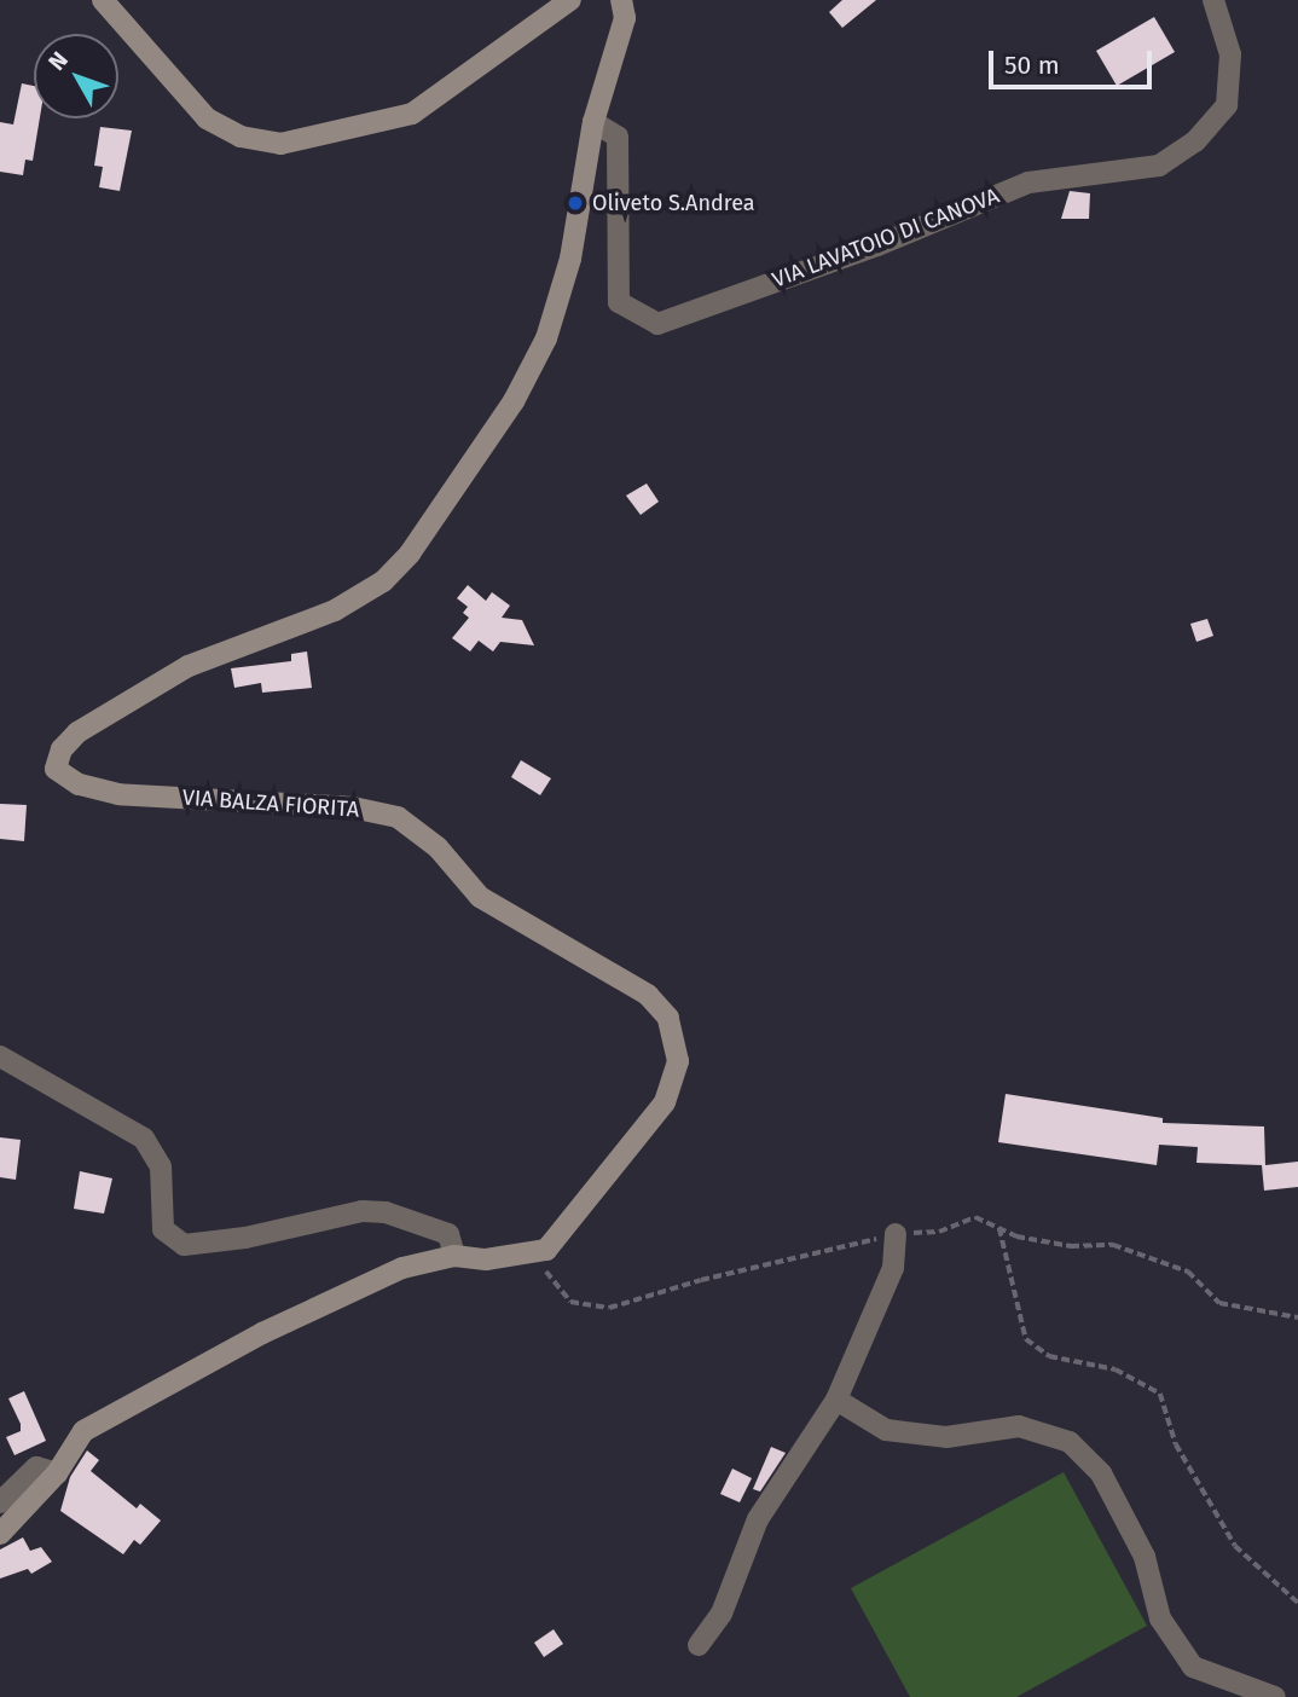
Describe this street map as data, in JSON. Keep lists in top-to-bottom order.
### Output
{
  "streets": {
    "street": ["VIA LAVATOIO DI CANOVA", "VIA BALZA FIORITA"]
  },
  "crossings": [
    ["VIA LAVATOIO DI CANOVA", "VIA BALZA FIORITA"]
  ],
  "places": ["Oliveto S.Andrea"],
  "scale_bar": "50 m",
  "north": "top left"
}
